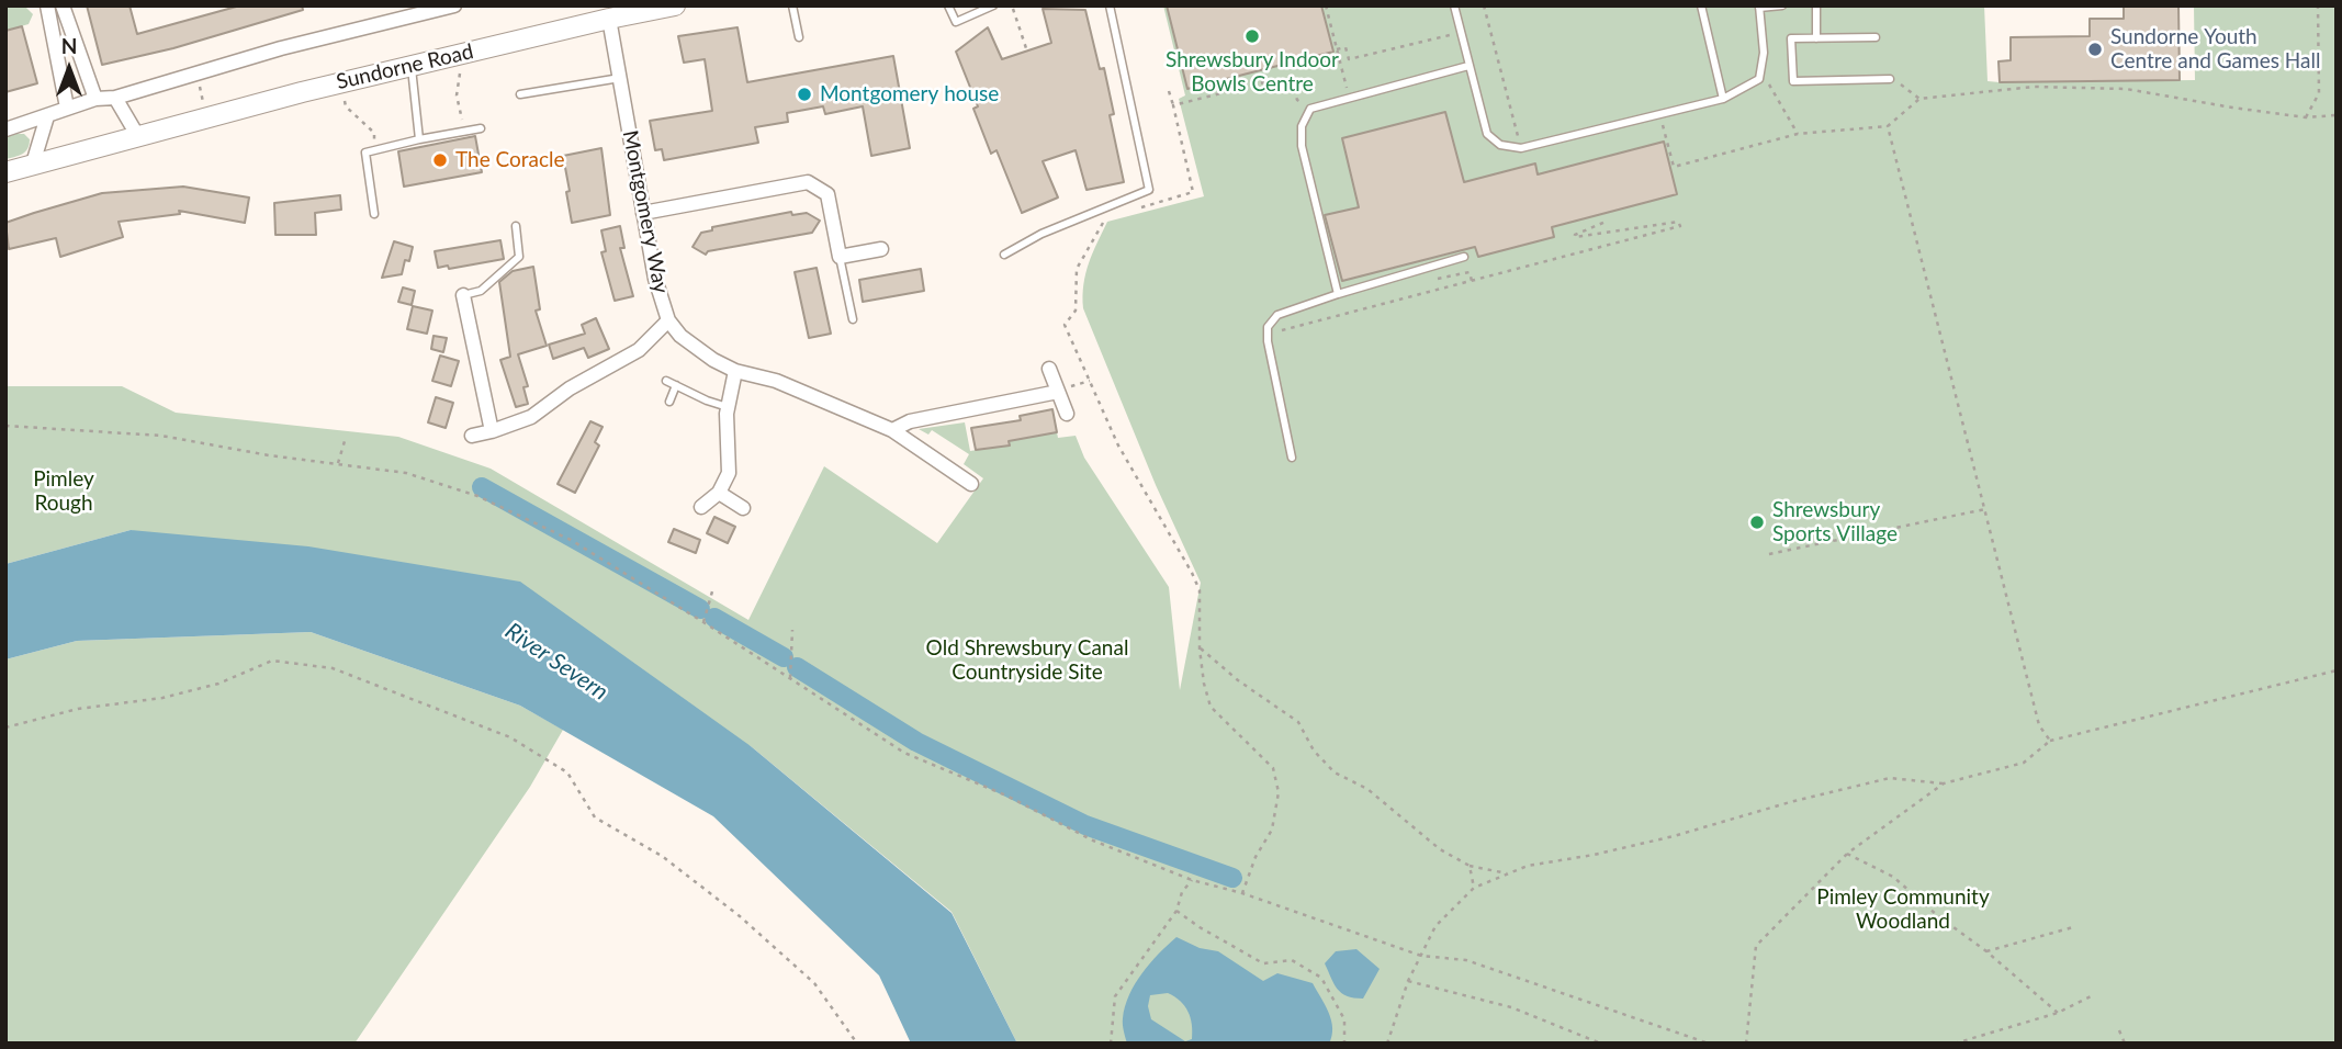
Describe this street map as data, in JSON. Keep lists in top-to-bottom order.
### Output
{
  "streets": {
    "main road": ["Sundorne Road"],
    "street": ["Montgomery Way"]
  },
  "crossings": [
    ["Sundorne Road", "Montgomery Way"]
  ],
  "water": ["River Severn"],
  "parks": ["Pimley Rough", "Old Shrewsbury Canal Countryside Site", "Pimley Community Woodland"],
  "places": [
    "Shrewsbury Indoor Bowls Centre",
    "Sundorne Youth Centre and Games Hall",
    "Montgomery house",
    "The Coracle",
    "Shrewsbury Sports Village"
  ],
  "north": "top"
}
